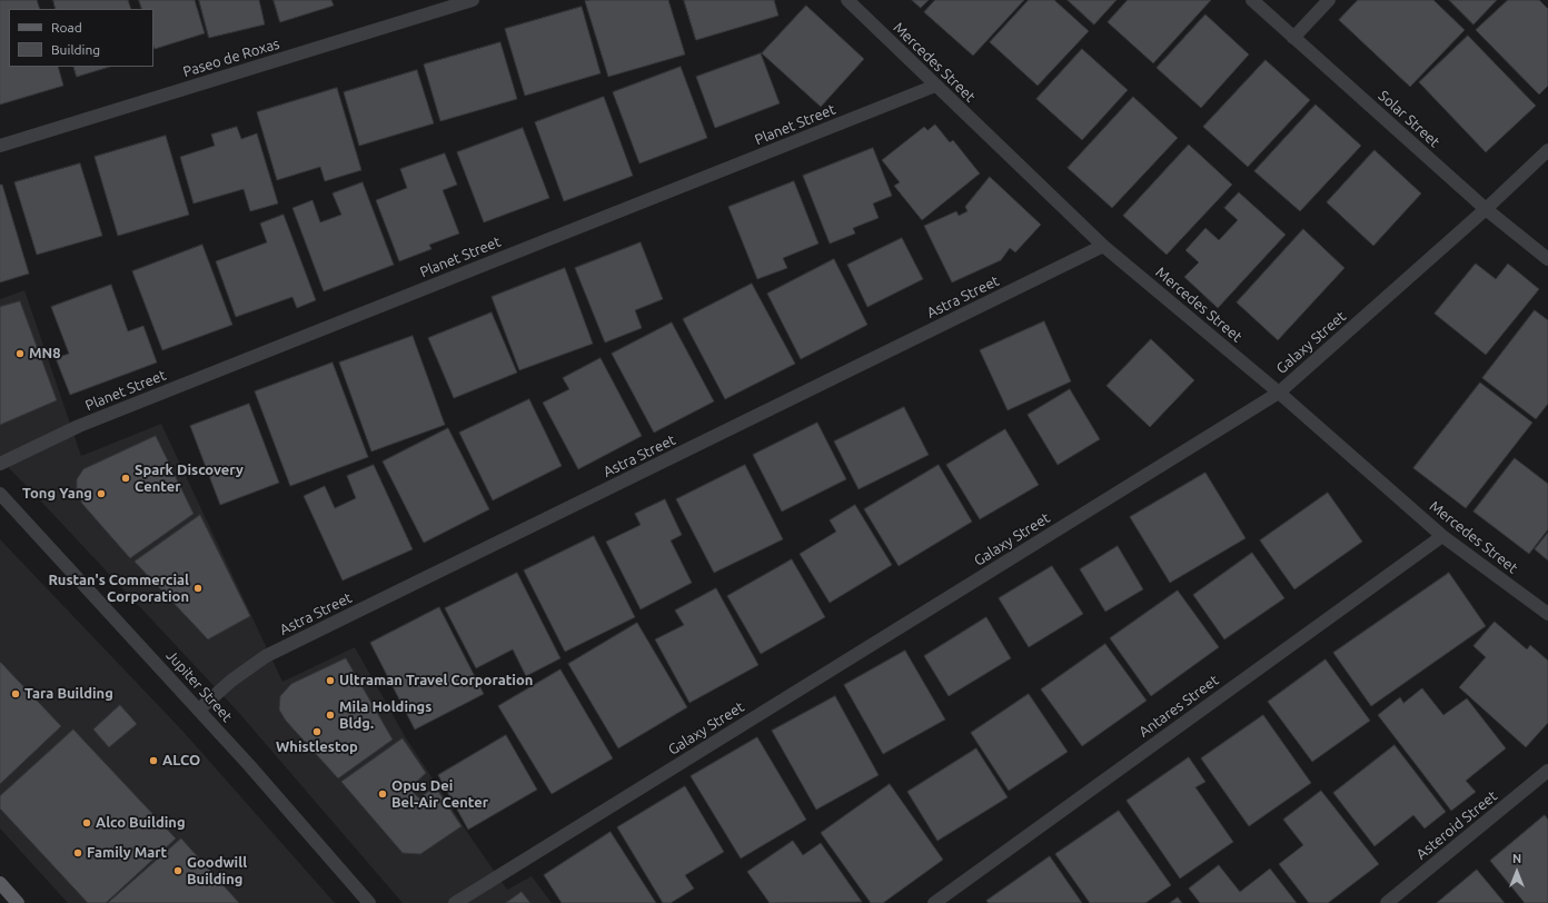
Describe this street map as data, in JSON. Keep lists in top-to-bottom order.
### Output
{
  "streets": {
    "street": [
      "Paseo de Roxas",
      "Mercedes Street",
      "Solar Street",
      "Planet Street",
      "Astra Street",
      "Galaxy Street",
      "Jupiter Street",
      "Antares Street",
      "Asteroid Street"
    ]
  },
  "crossings": [
    ["Mercedes Street", "Planet Street"],
    ["Mercedes Street", "Astra Street"],
    ["Mercedes Street", "Galaxy Street"],
    ["Mercedes Street", "Antares Street"],
    ["Solar Street", "Galaxy Street"],
    ["Astra Street", "Jupiter Street"]
  ],
  "places": [
    "MN8",
    "Spark Discovery Center",
    "Tong Yang",
    "Rustan's Commercial Corporation",
    "Ultraman Travel Corporation",
    "Tara Building",
    "Mila Holdings Bldg.",
    "Whistlestop",
    "ALCO",
    "Opus Dei Bel-Air Center",
    "Alco Building",
    "Family Mart",
    "Goodwill Building"
  ],
  "legend": ["Road", "Building"],
  "north": "top"
}
